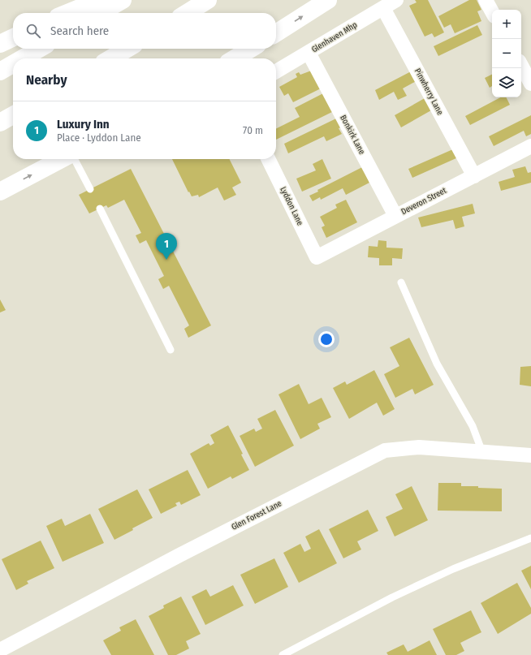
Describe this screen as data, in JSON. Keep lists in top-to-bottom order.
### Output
{
  "streets": {
    "street": [
      "Glenhaven Mhp",
      "Pinwherry Lane",
      "Bonkirk Lane",
      "Deveron Street",
      "Lyddon Lane",
      "Glen Forest Lane"
    ]
  },
  "crossings": [
    ["Glenhaven Mhp", "Pinwherry Lane"],
    ["Glenhaven Mhp", "Bonkirk Lane"],
    ["Pinwherry Lane", "Deveron Street"],
    ["Bonkirk Lane", "Deveron Street"],
    ["Deveron Street", "Lyddon Lane"]
  ],
  "page": {
    "map_buttons": ["+", "−"],
    "search": "Search here",
    "heading": "Nearby",
    "list": [
      {
        "mark": "1",
        "name": "Luxury Inn",
        "note": "Place · Lyddon Lane",
        "value": "70 m"
      }
    ],
    "pins": "1"
  }
}
